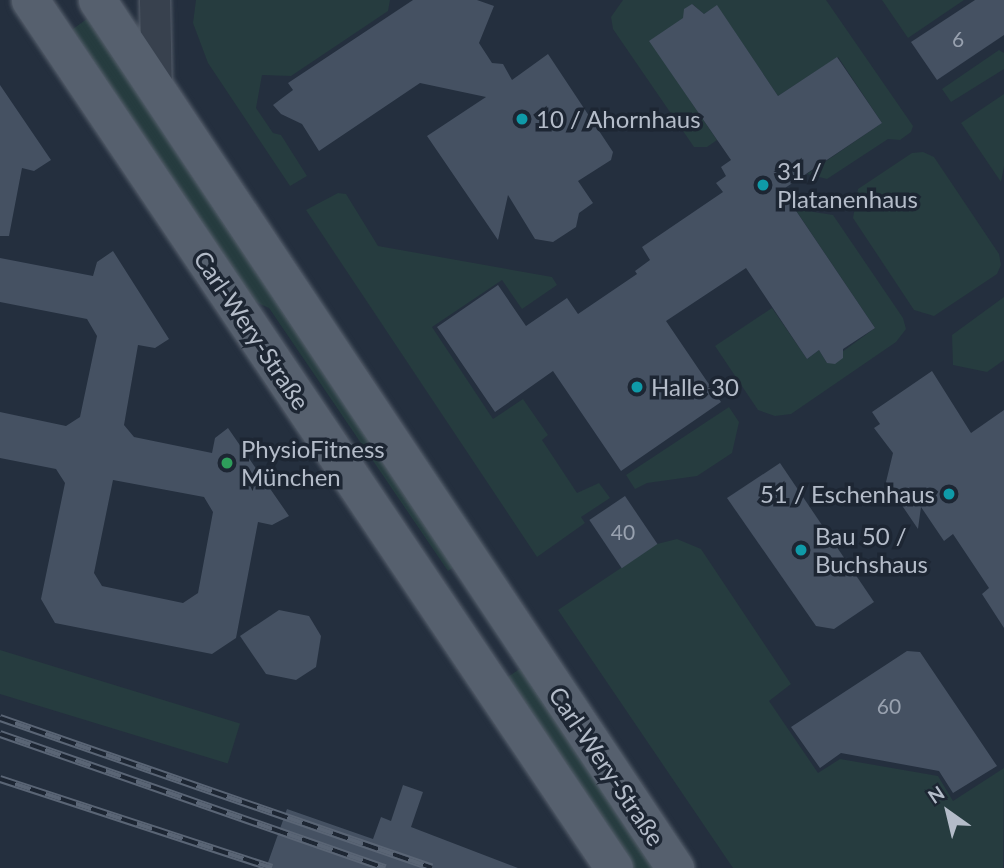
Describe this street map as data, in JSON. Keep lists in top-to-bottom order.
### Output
{
  "streets": {
    "main road": ["Carl-Wery-Straße"]
  },
  "places": [
    "10 / Ahornhaus",
    "31 / Platanenhaus",
    "Halle 30",
    "PhysioFitness München",
    "51 / Eschenhaus",
    "Bau 50 / Buchshaus"
  ],
  "house_numbers": ["6", "40", "60"],
  "north": "top left"
}
